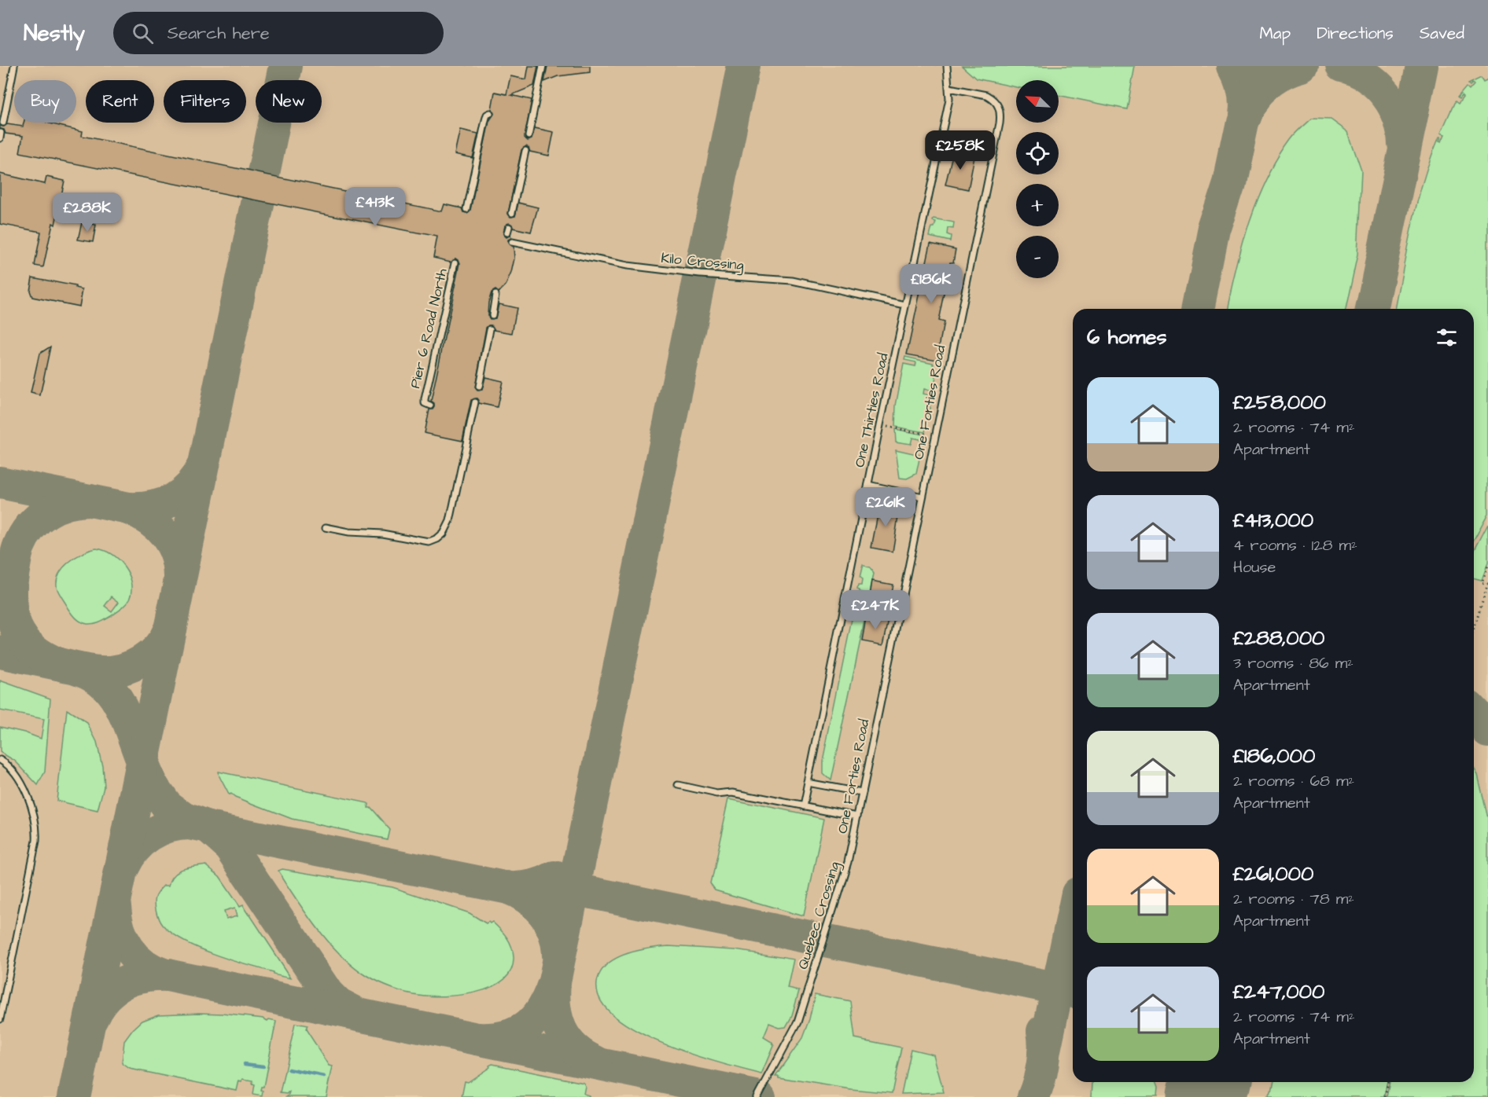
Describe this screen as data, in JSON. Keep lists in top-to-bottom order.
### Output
{
  "streets": {
    "lane": [
      "Kilo Crossing",
      "Pier 6 Road North",
      "One Forties Road",
      "One Thirties Road",
      "Quebec Crossing"
    ]
  },
  "crossings": [
    ["Kilo Crossing", "One Thirties Road"],
    ["One Forties Road", "One Thirties Road"],
    ["One Forties Road", "Quebec Crossing"]
  ],
  "north": "top left",
  "page": {
    "header": "Nestly",
    "search": "Search here",
    "nav": ["Map", "Directions", "Saved"],
    "map_buttons": ["+", "−"],
    "chip": [
      "Buy",
      "Rent",
      "Filters",
      "New"
    ],
    "price": [
      "£258K",
      "£413K",
      "£288K",
      "£186K",
      "£261K",
      "£247K"
    ],
    "heading": "6 homes",
    "list": [
      {
        "name": "£258,000",
        "note": "2 rooms · 74 m² · Apartment"
      },
      {
        "name": "£413,000",
        "note": "4 rooms · 128 m² · House"
      },
      {
        "name": "£288,000",
        "note": "3 rooms · 86 m² · Apartment"
      },
      {
        "name": "£186,000",
        "note": "2 rooms · 68 m² · Apartment"
      },
      {
        "name": "£261,000",
        "note": "2 rooms · 78 m² · Apartment"
      },
      {
        "name": "£247,000",
        "note": "2 rooms · 74 m² · Apartment"
      }
    ]
  }
}
